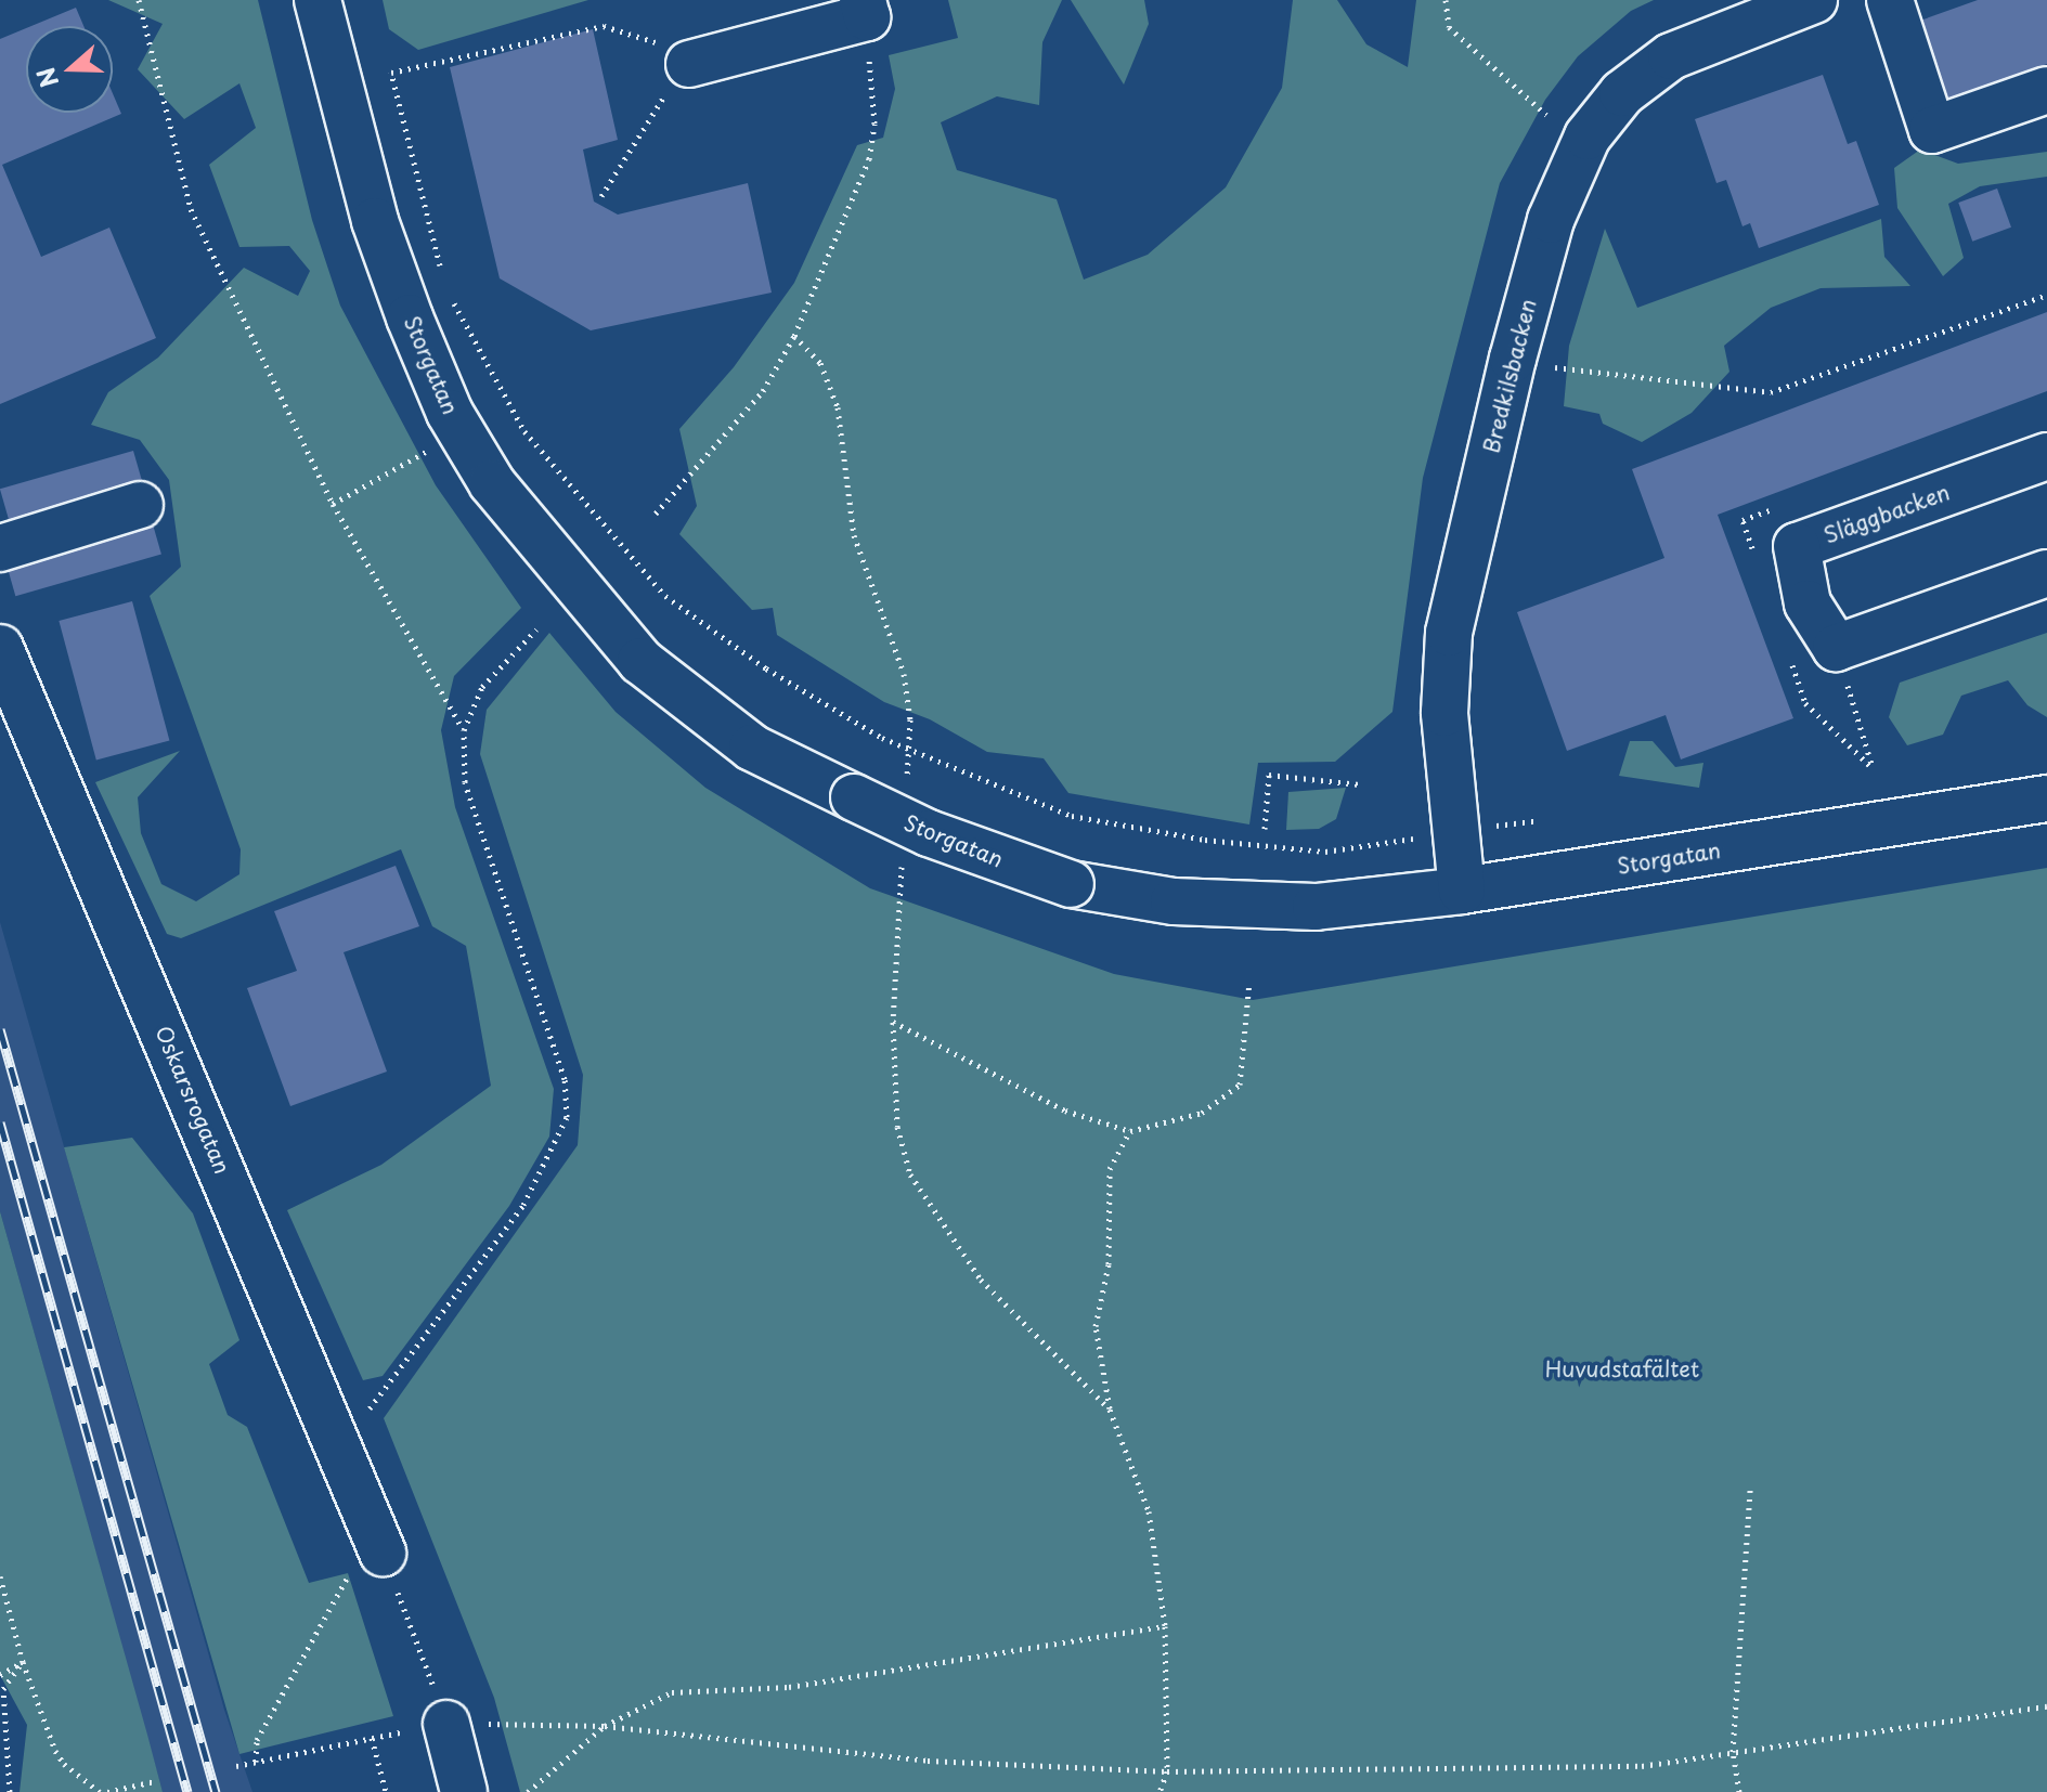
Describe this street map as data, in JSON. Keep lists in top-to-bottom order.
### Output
{
  "streets": {
    "street": [
      "Storgatan",
      "Bredkilsbacken",
      "Släggbacken",
      "Oskarsrogatan"
    ]
  },
  "crossings": [
    ["Storgatan", "Bredkilsbacken"]
  ],
  "parks": ["Huvudstafältet"],
  "north": "left"
}
